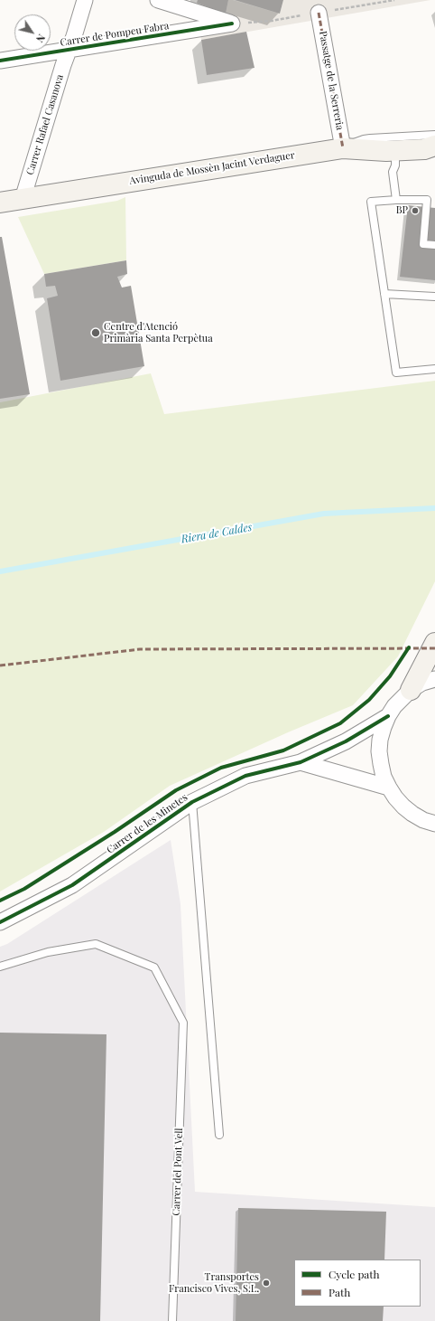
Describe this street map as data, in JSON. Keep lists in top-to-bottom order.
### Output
{
  "streets": {
    "main road": ["Avinguda de Mossèn Jacint Verdaguer"],
    "street": [
      "Carrer de Pompeu Fabra",
      "Passatge de la Serreria",
      "Carrer Rafael Casanova",
      "Carrer de les Minetes"
    ],
    "lane": ["Carrer del Pont Vell"]
  },
  "crossings": [
    ["Carrer de Pompeu Fabra", "Carrer Rafael Casanova"],
    ["Passatge de la Serreria", "Avinguda de Mossèn Jacint Verdaguer"],
    ["Carrer Rafael Casanova", "Avinguda de Mossèn Jacint Verdaguer"]
  ],
  "water": ["Riera de Caldes"],
  "places": ["BP", "Centre d'Atenció Primària Santa Perpètua", "Transportes Francisco Vives, S.L."],
  "legend": ["Cycle path", "Path"],
  "north": "bottom right"
}
